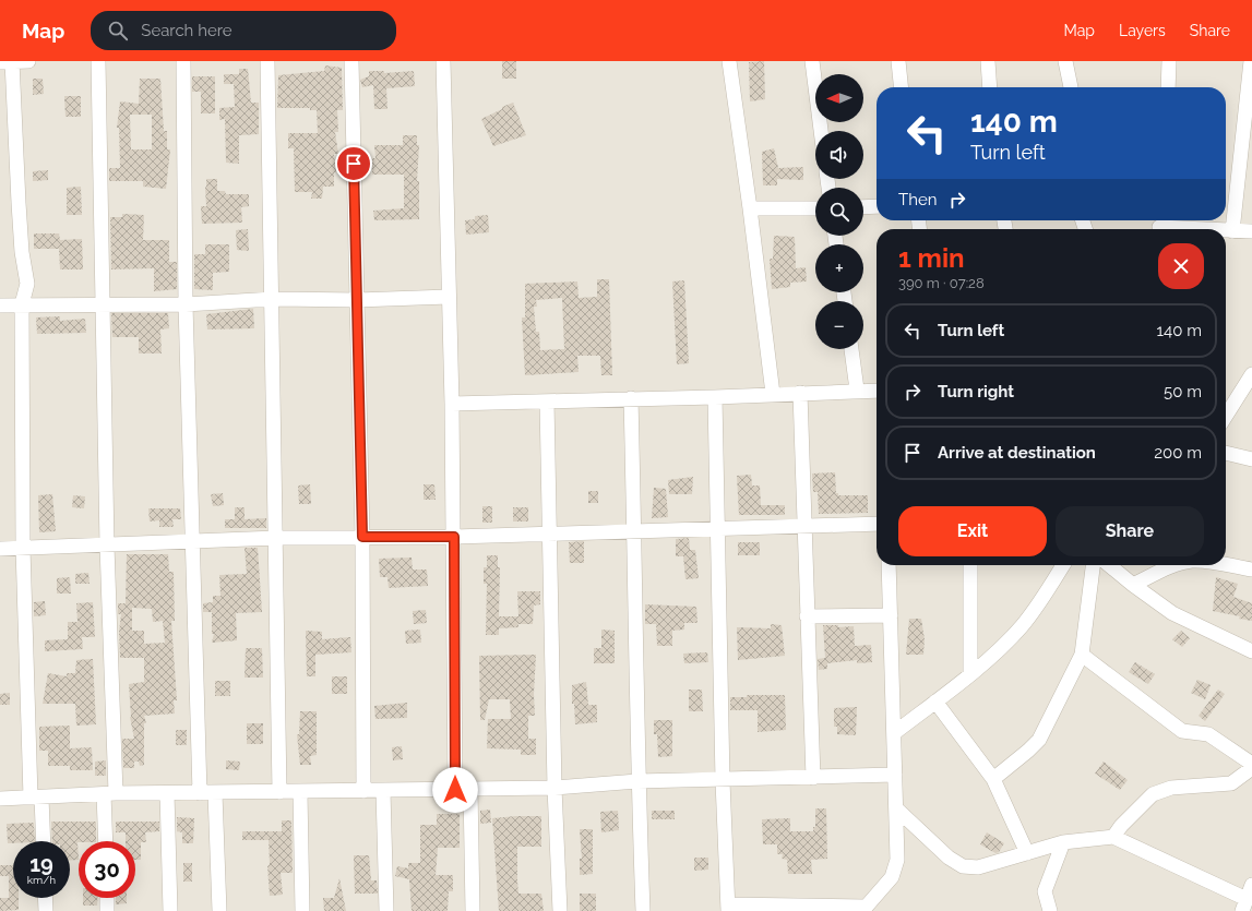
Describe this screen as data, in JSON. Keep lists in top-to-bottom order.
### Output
{
  "north": "left",
  "page": {
    "header": "Map",
    "search": "Search here",
    "nav": ["Map", "Layers", "Share"],
    "map_buttons": ["+", "−"],
    "turn": ["140 m", "Turn left"],
    "then": "Then",
    "heading": ["1 min", "390 m · 07:28"],
    "list": [
      {
        "name": "Turn left",
        "value": "140 m"
      },
      {
        "name": "Turn right",
        "value": "50 m"
      },
      {
        "name": "Arrive at destination",
        "value": "200 m"
      }
    ],
    "buttons": ["Exit", "Share"],
    "speed": "19 km/h",
    "limit": "30"
  }
}
